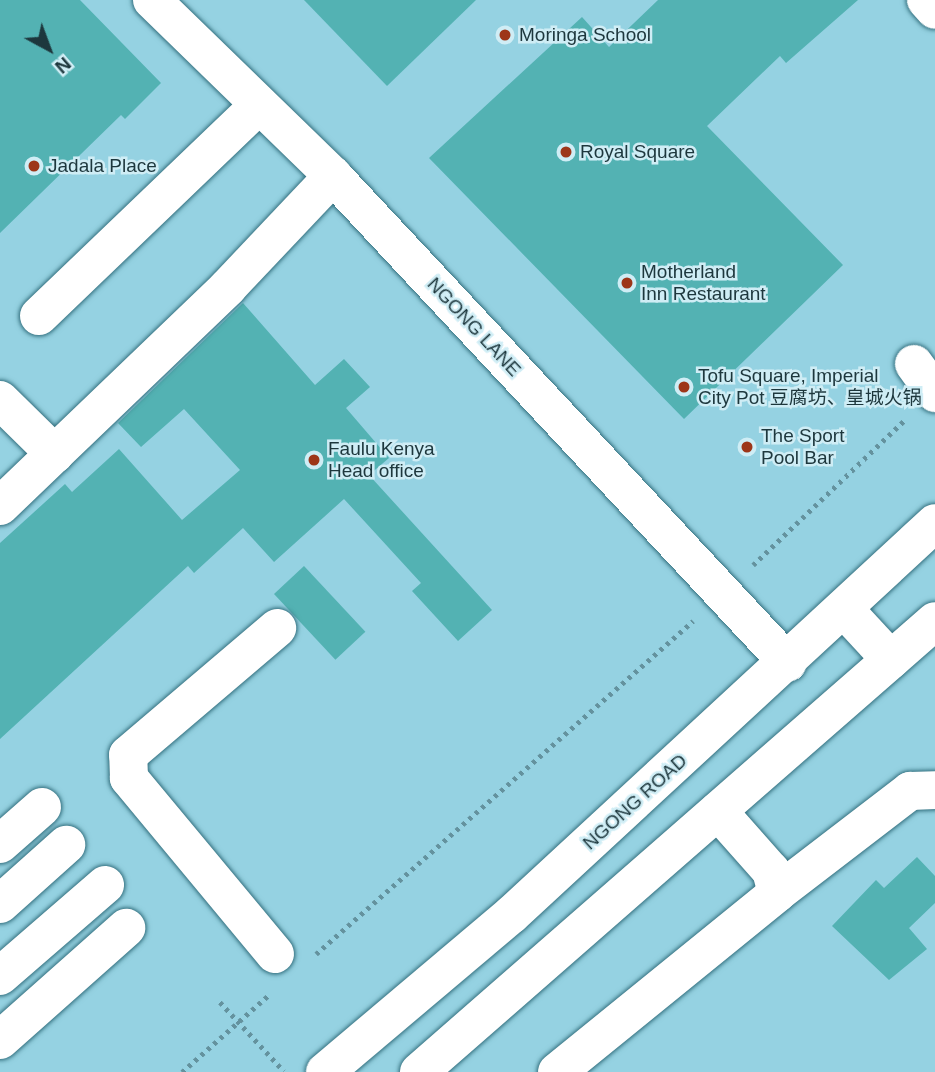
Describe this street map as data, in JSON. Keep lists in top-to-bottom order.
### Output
{
  "streets": {
    "main road": ["NGONG LANE", "NGONG ROAD"]
  },
  "crossings": [
    ["NGONG LANE", "NGONG ROAD"]
  ],
  "places": [
    "Moringa School",
    "Royal Square",
    "Jadala Place",
    "Motherland Inn Restaurant",
    "Tofu Square, Imperial City Pot 豆腐坊、皇城火锅",
    "The Sport Pool Bar",
    "Faulu Kenya Head office"
  ],
  "north": "bottom right"
}
